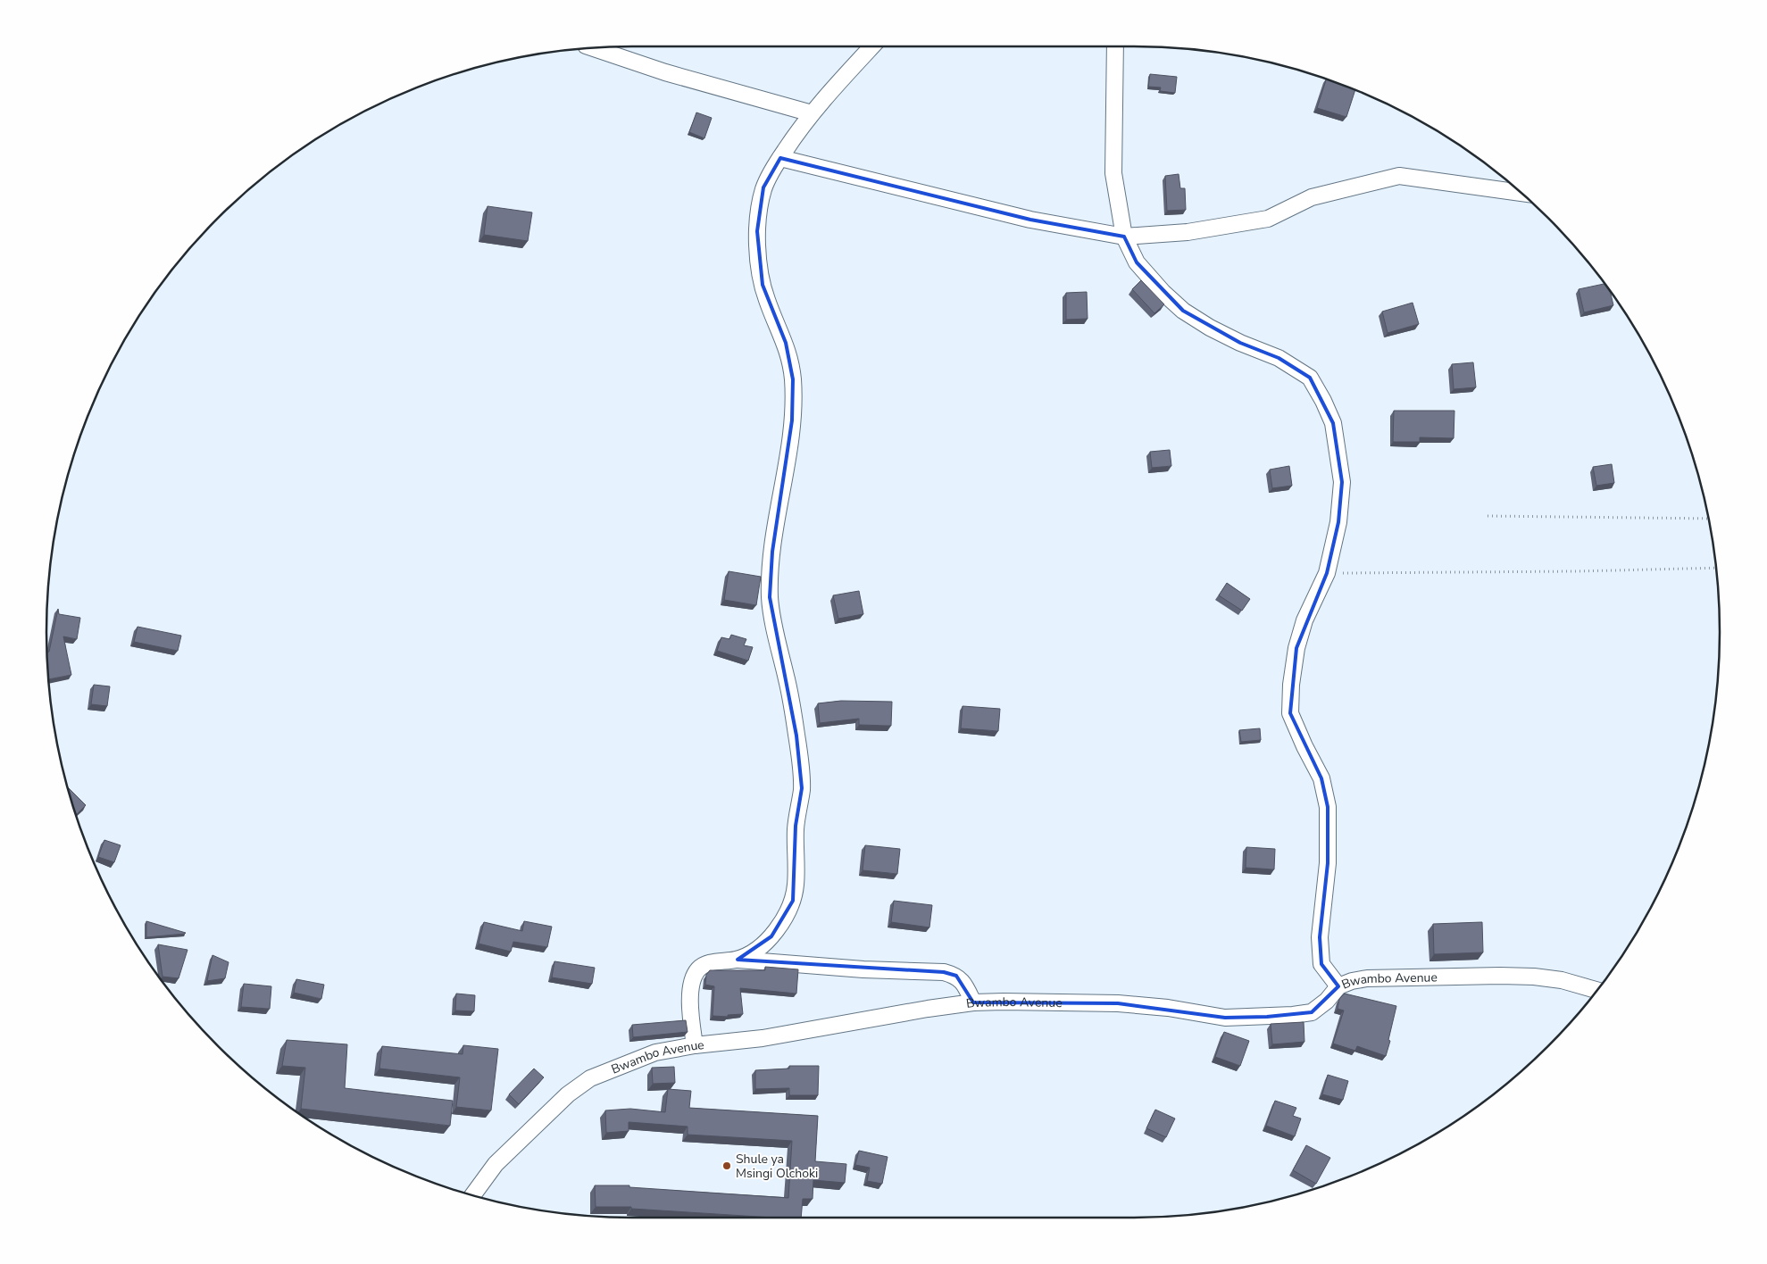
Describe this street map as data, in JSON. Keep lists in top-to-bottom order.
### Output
{
  "streets": {
    "street": ["Bwambo Avenue"]
  },
  "places": ["Shule ya Msingi Olchoki"]
}
